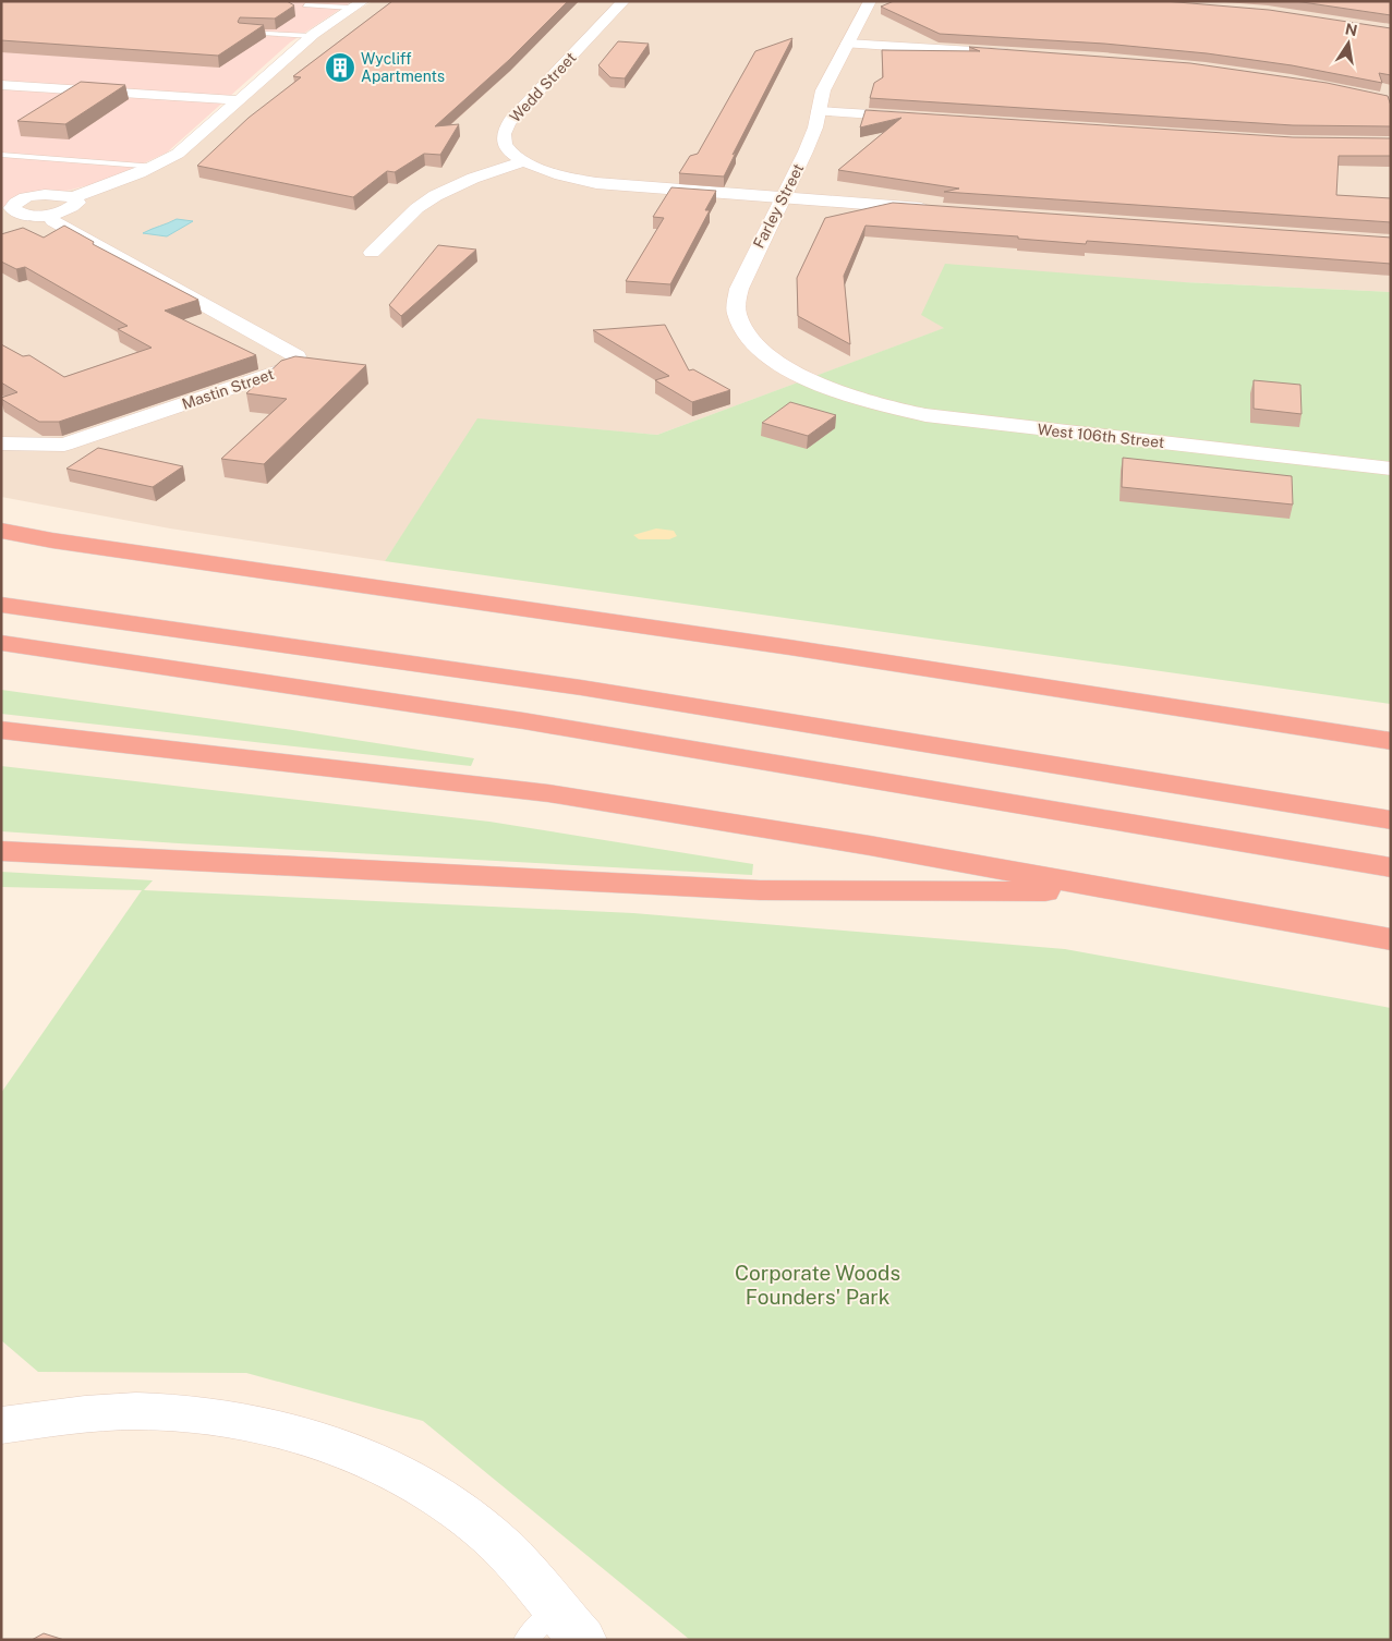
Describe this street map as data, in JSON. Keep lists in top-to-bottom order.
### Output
{
  "streets": {
    "street": [
      "Wedd Street",
      "Farley Street",
      "Mastin Street",
      "West 106th Street"
    ]
  },
  "crossings": [
    ["Farley Street", "West 106th Street"]
  ],
  "parks": ["Corporate Woods Founders' Park"],
  "places": {
    "building": ["Wycliff Apartments"]
  },
  "north": "top"
}
